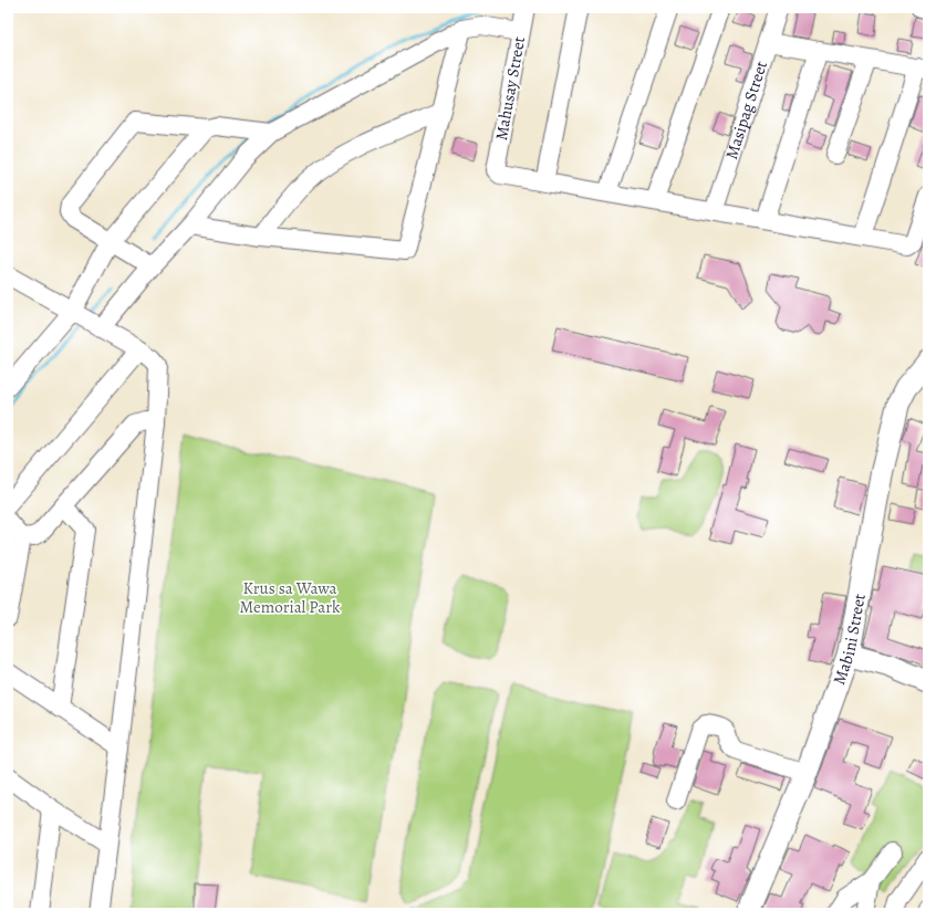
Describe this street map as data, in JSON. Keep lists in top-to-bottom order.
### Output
{
  "streets": {
    "main road": ["Mabini Street"],
    "street": ["Mahusay Street", "Masipag Street"]
  },
  "parks": ["Krus sa Wawa Memorial Park"]
}
